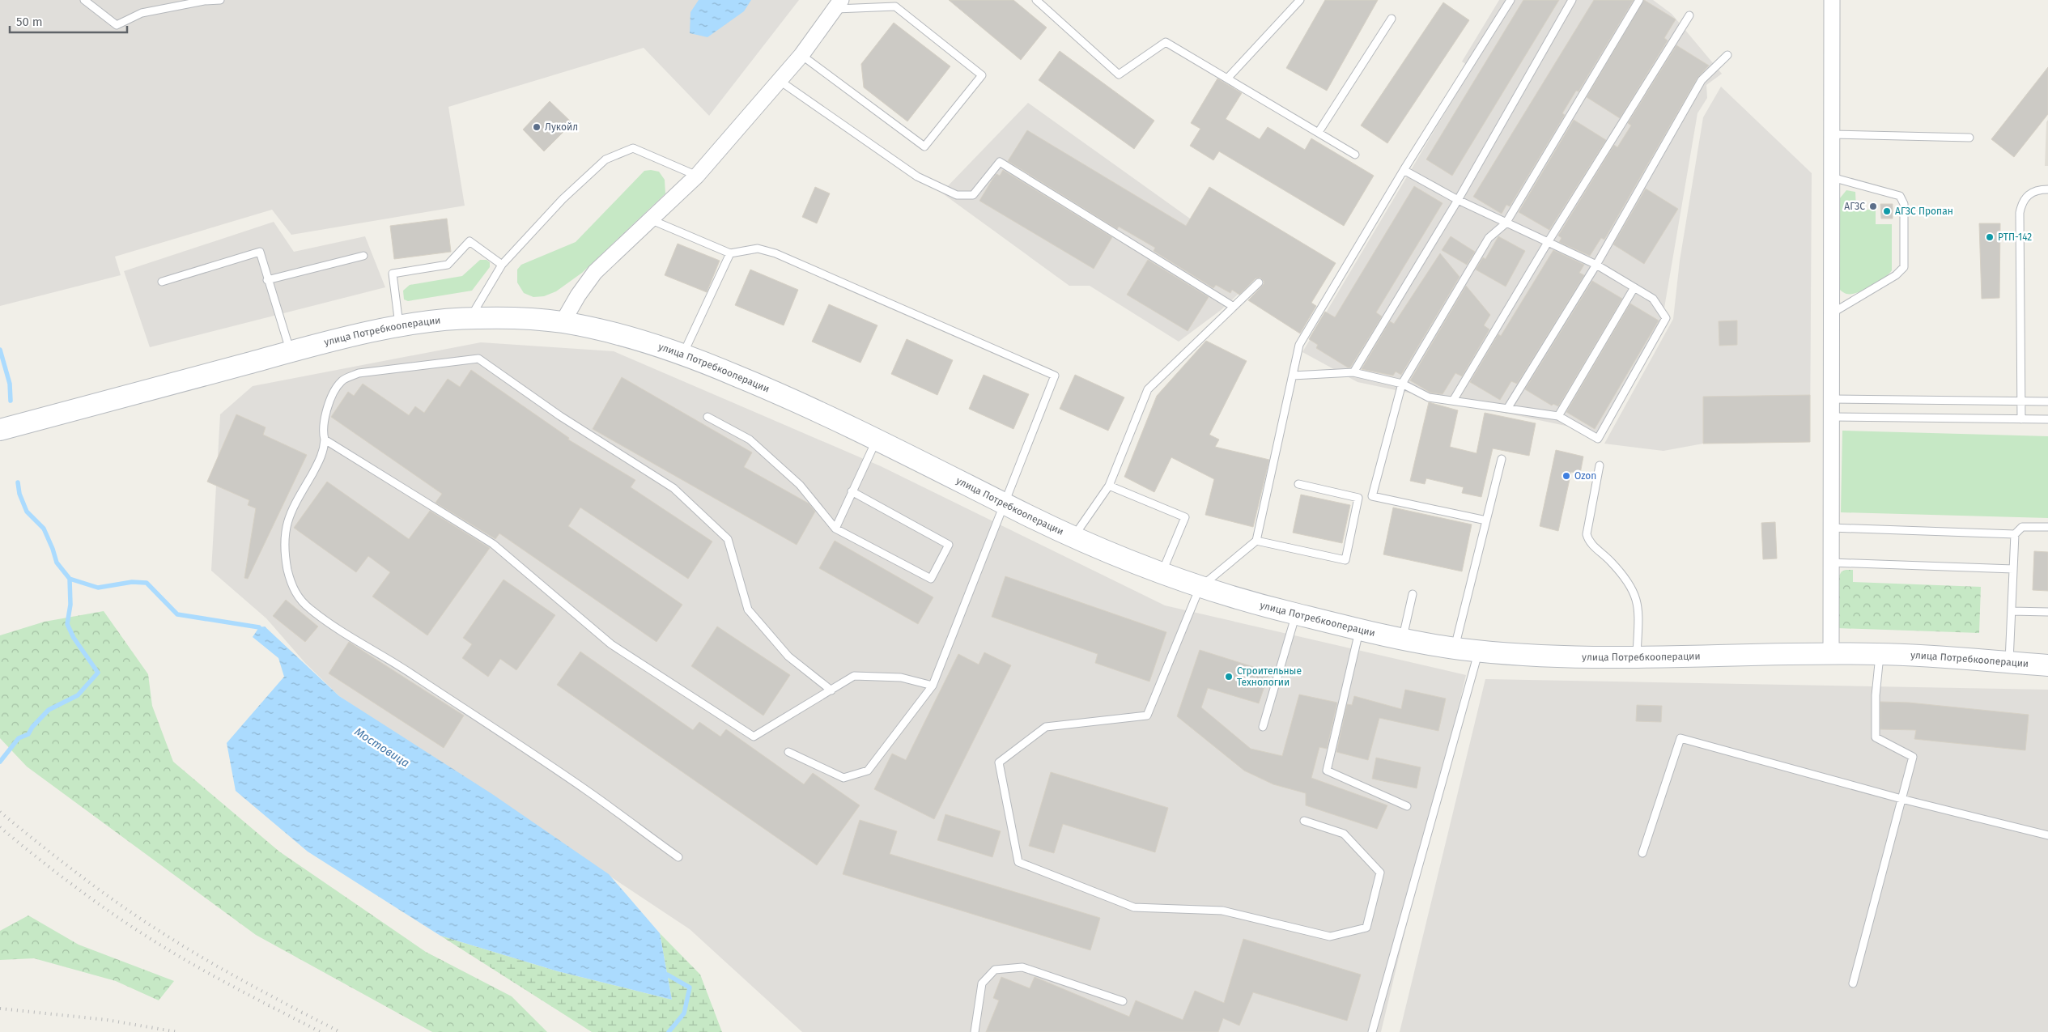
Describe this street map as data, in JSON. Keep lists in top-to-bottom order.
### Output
{
  "streets": {
    "main road": ["улица Потребкооперации"]
  },
  "water": ["Мостовица"],
  "places": [
    "Лукойл",
    "АГЗС",
    "АГЗС Пропан",
    "РТП-142",
    "Ozon",
    "Строительные Технологии"
  ],
  "scale_bar": "50 m"
}
